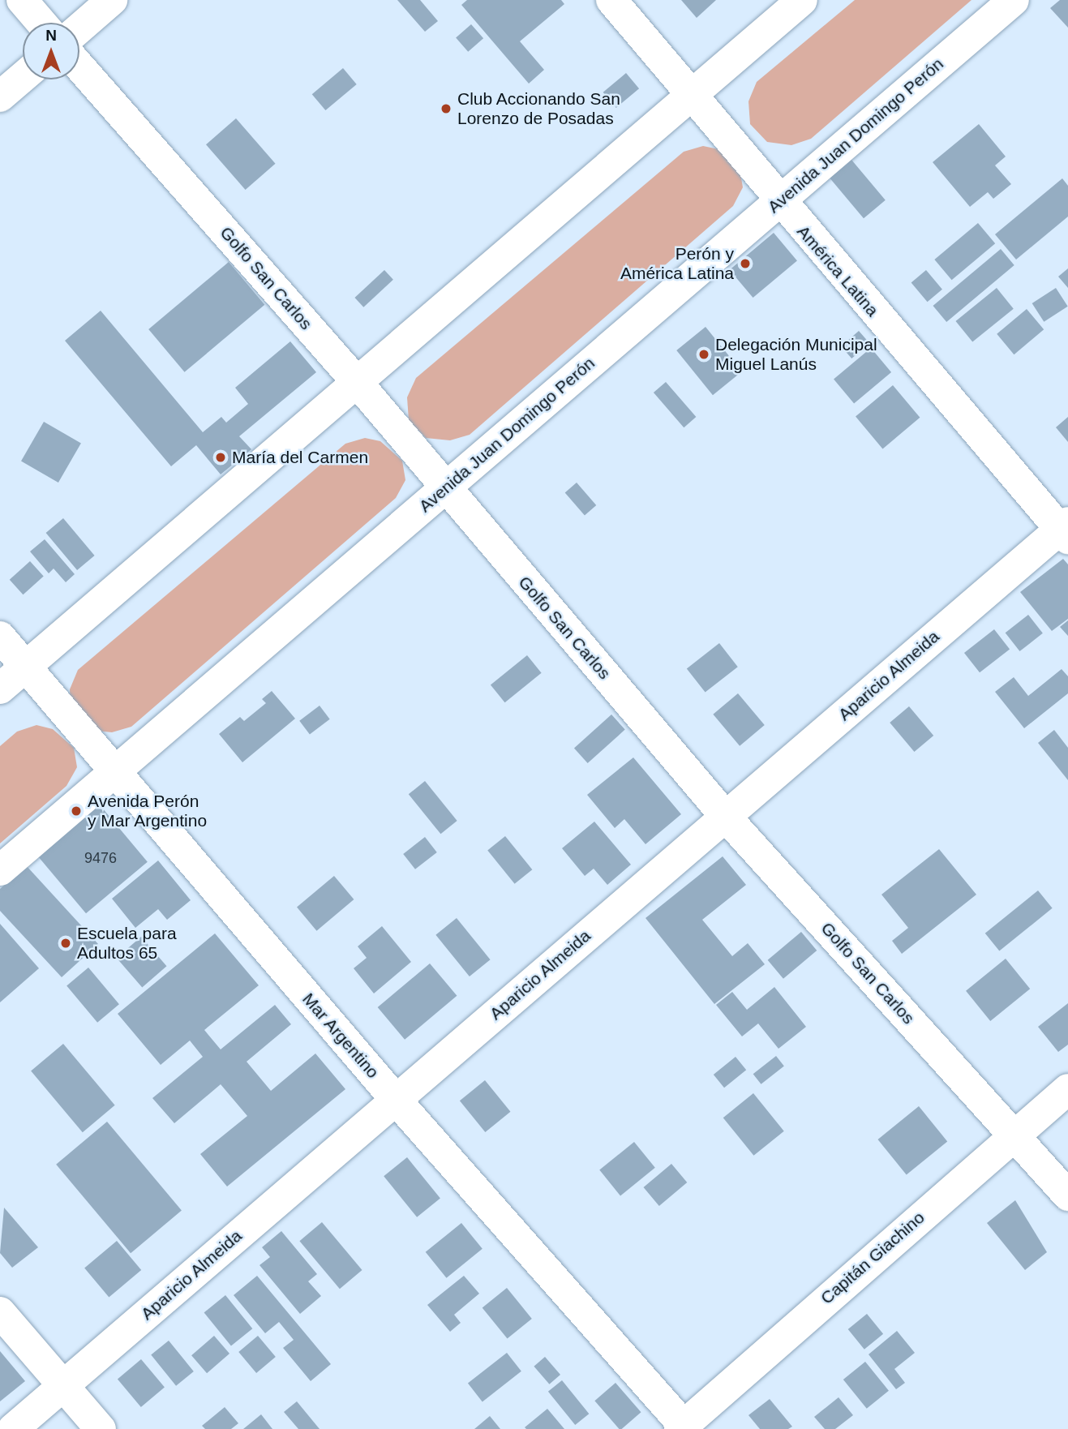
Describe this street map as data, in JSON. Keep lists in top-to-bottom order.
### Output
{
  "streets": {
    "street": [
      "Avenida Juan Domingo Perón",
      "América Latina",
      "Golfo San Carlos",
      "Aparicio Almeida",
      "Mar Argentino",
      "Capitán Giachino"
    ]
  },
  "crossings": [
    ["Avenida Juan Domingo Perón", "América Latina"],
    ["Avenida Juan Domingo Perón", "Golfo San Carlos"],
    ["Avenida Juan Domingo Perón", "Mar Argentino"],
    ["América Latina", "Aparicio Almeida"],
    ["Golfo San Carlos", "Aparicio Almeida"],
    ["Golfo San Carlos", "Capitán Giachino"],
    ["Aparicio Almeida", "Mar Argentino"],
    ["Mar Argentino", "Capitán Giachino"]
  ],
  "places": [
    "Club Accionando San Lorenzo de Posadas",
    "Perón y América Latina",
    "Delegación Municipal Miguel Lanús",
    "María del Carmen",
    "Avenida Perón y Mar Argentino",
    "Escuela para Adultos 65"
  ],
  "house_numbers": ["9476"],
  "north": "top"
}
